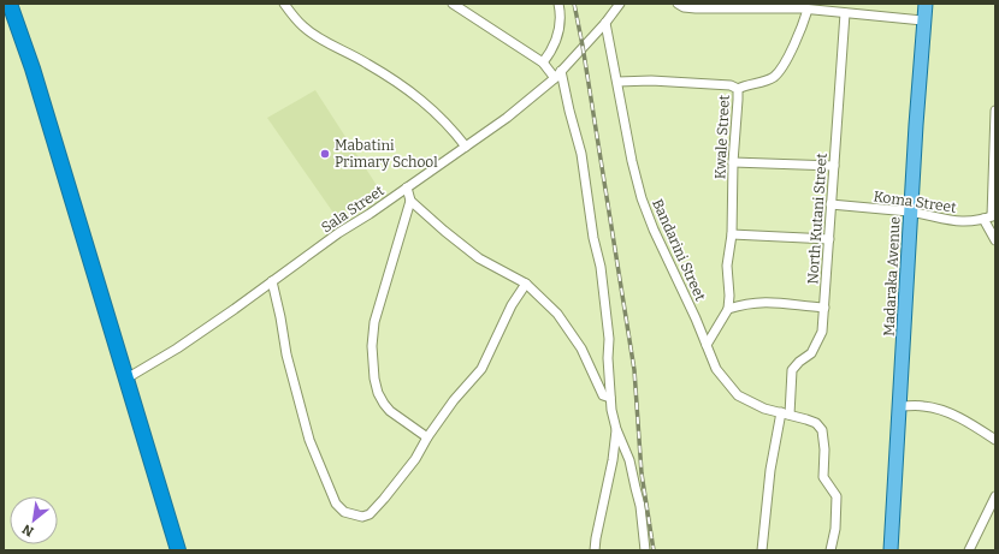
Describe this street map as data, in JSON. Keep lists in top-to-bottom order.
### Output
{
  "streets": {
    "main road": ["Madaraka Avenue"],
    "street": [
      "Kwale Street",
      "Koma Street",
      "Sala Street",
      "North Kutani Street",
      "Bandarini Street"
    ]
  },
  "crossings": [
    ["Kwale Street", "Bandarini Street"],
    ["Koma Street", "North Kutani Street"],
    ["Koma Street", "Madaraka Avenue"],
    ["Sala Street", "Bandarini Street"],
    ["North Kutani Street", "Bandarini Street"]
  ],
  "places": ["Mabatini Primary School"],
  "north": "bottom left"
}
